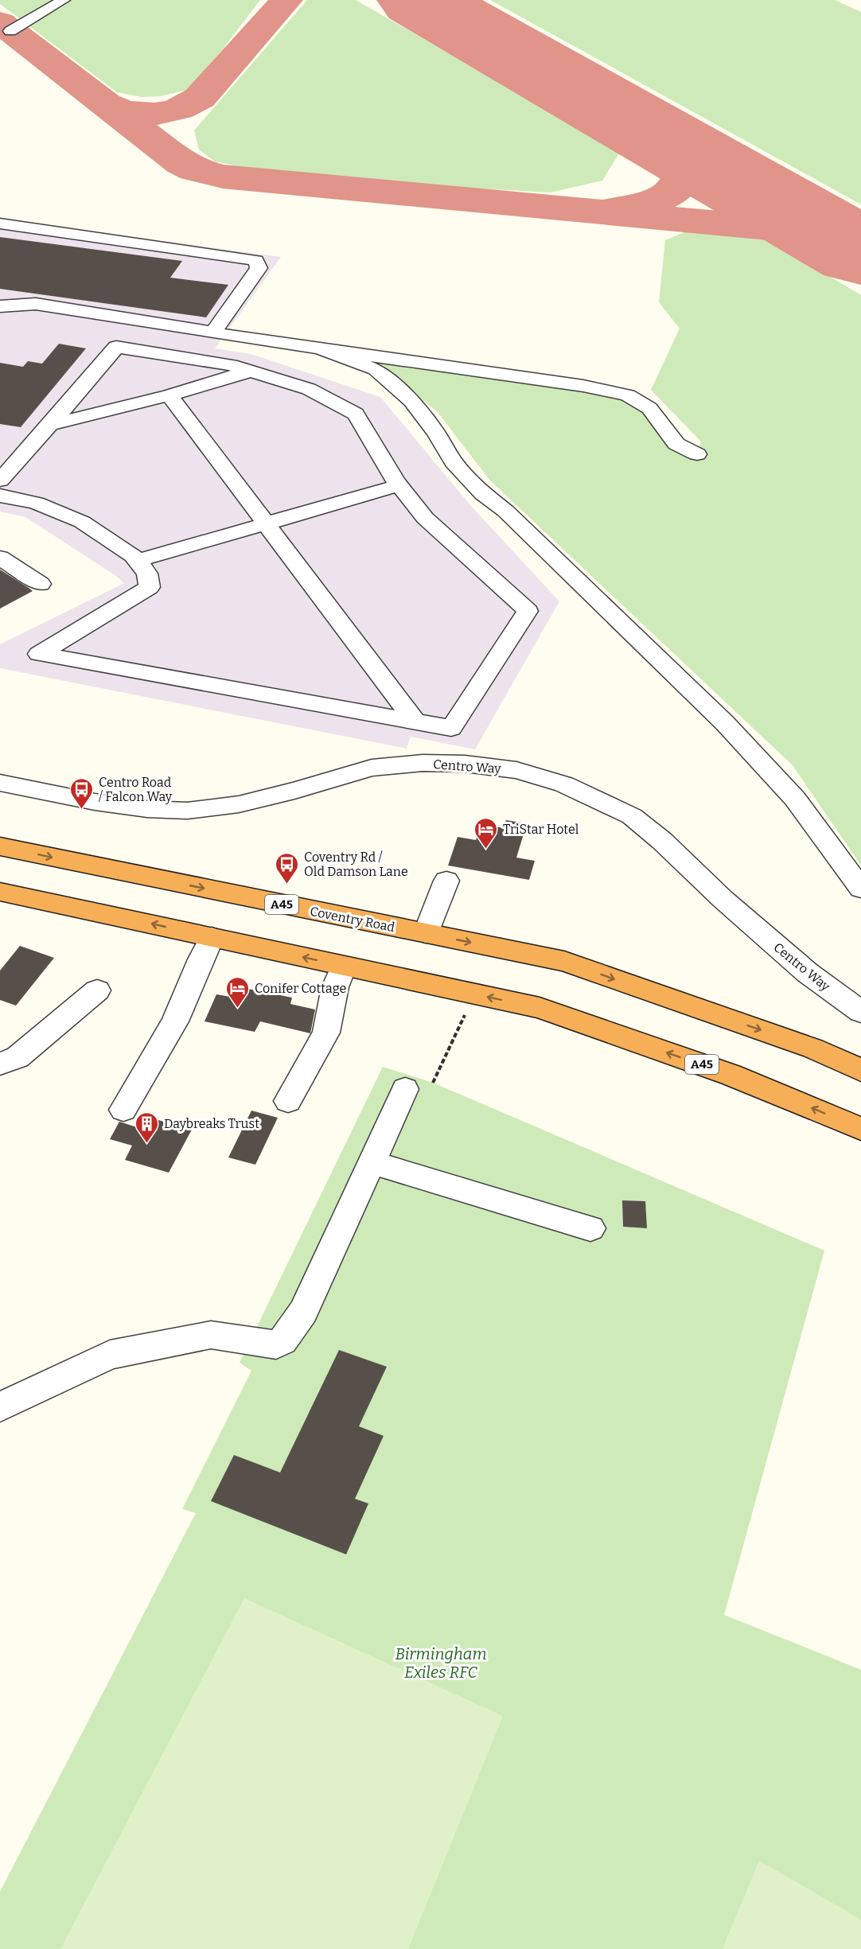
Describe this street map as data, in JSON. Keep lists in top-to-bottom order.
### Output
{
  "streets": {
    "highway": ["A45", "Coventry Road"],
    "lane": ["Centro Way"]
  },
  "parks": ["Birmingham Exiles RFC"],
  "places": {
    "bus stop": ["Centro Road / Falcon Way", "Coventry Rd / Old Damson Lane"],
    "hotel": ["TriStar Hotel", "Conifer Cottage"],
    "building": ["Daybreaks Trust"]
  }
}
